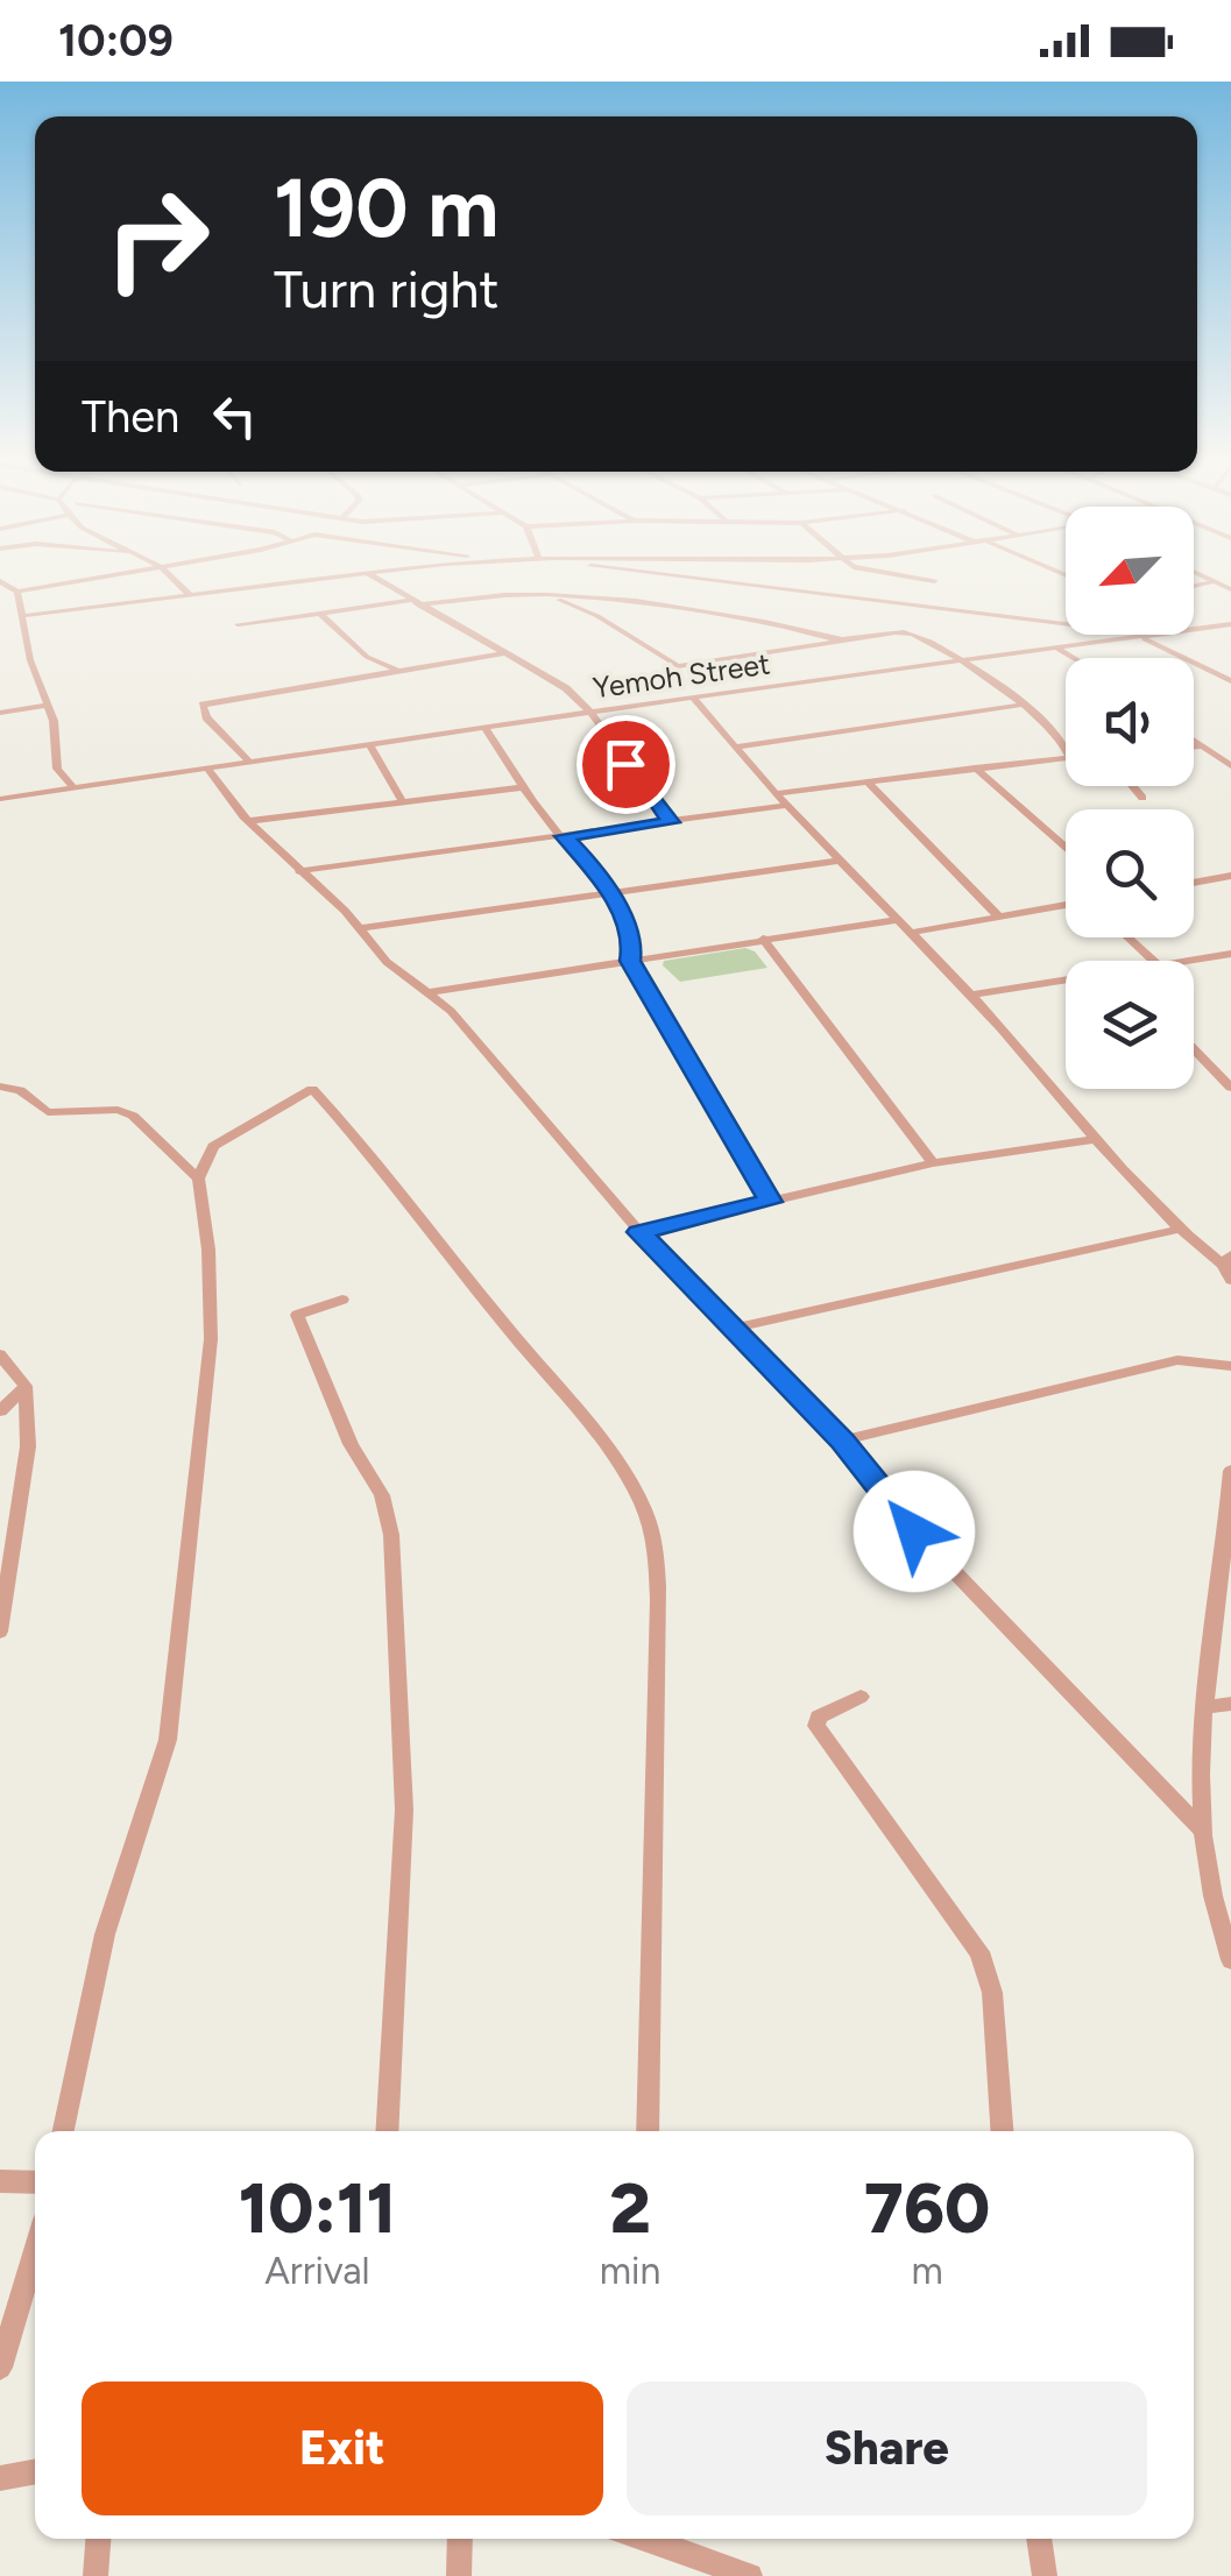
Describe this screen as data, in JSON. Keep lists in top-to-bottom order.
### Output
{
  "streets": {
    "street": ["Yemoh Street"]
  },
  "north": "bottom left",
  "page": {
    "status": "10:09",
    "turn": ["190 m", "Turn right"],
    "then": "Then",
    "eta": [
      "10:11",
      "Arrival",
      "2",
      "min",
      "760",
      "m"
    ],
    "buttons": ["Exit", "Share"]
  }
}
